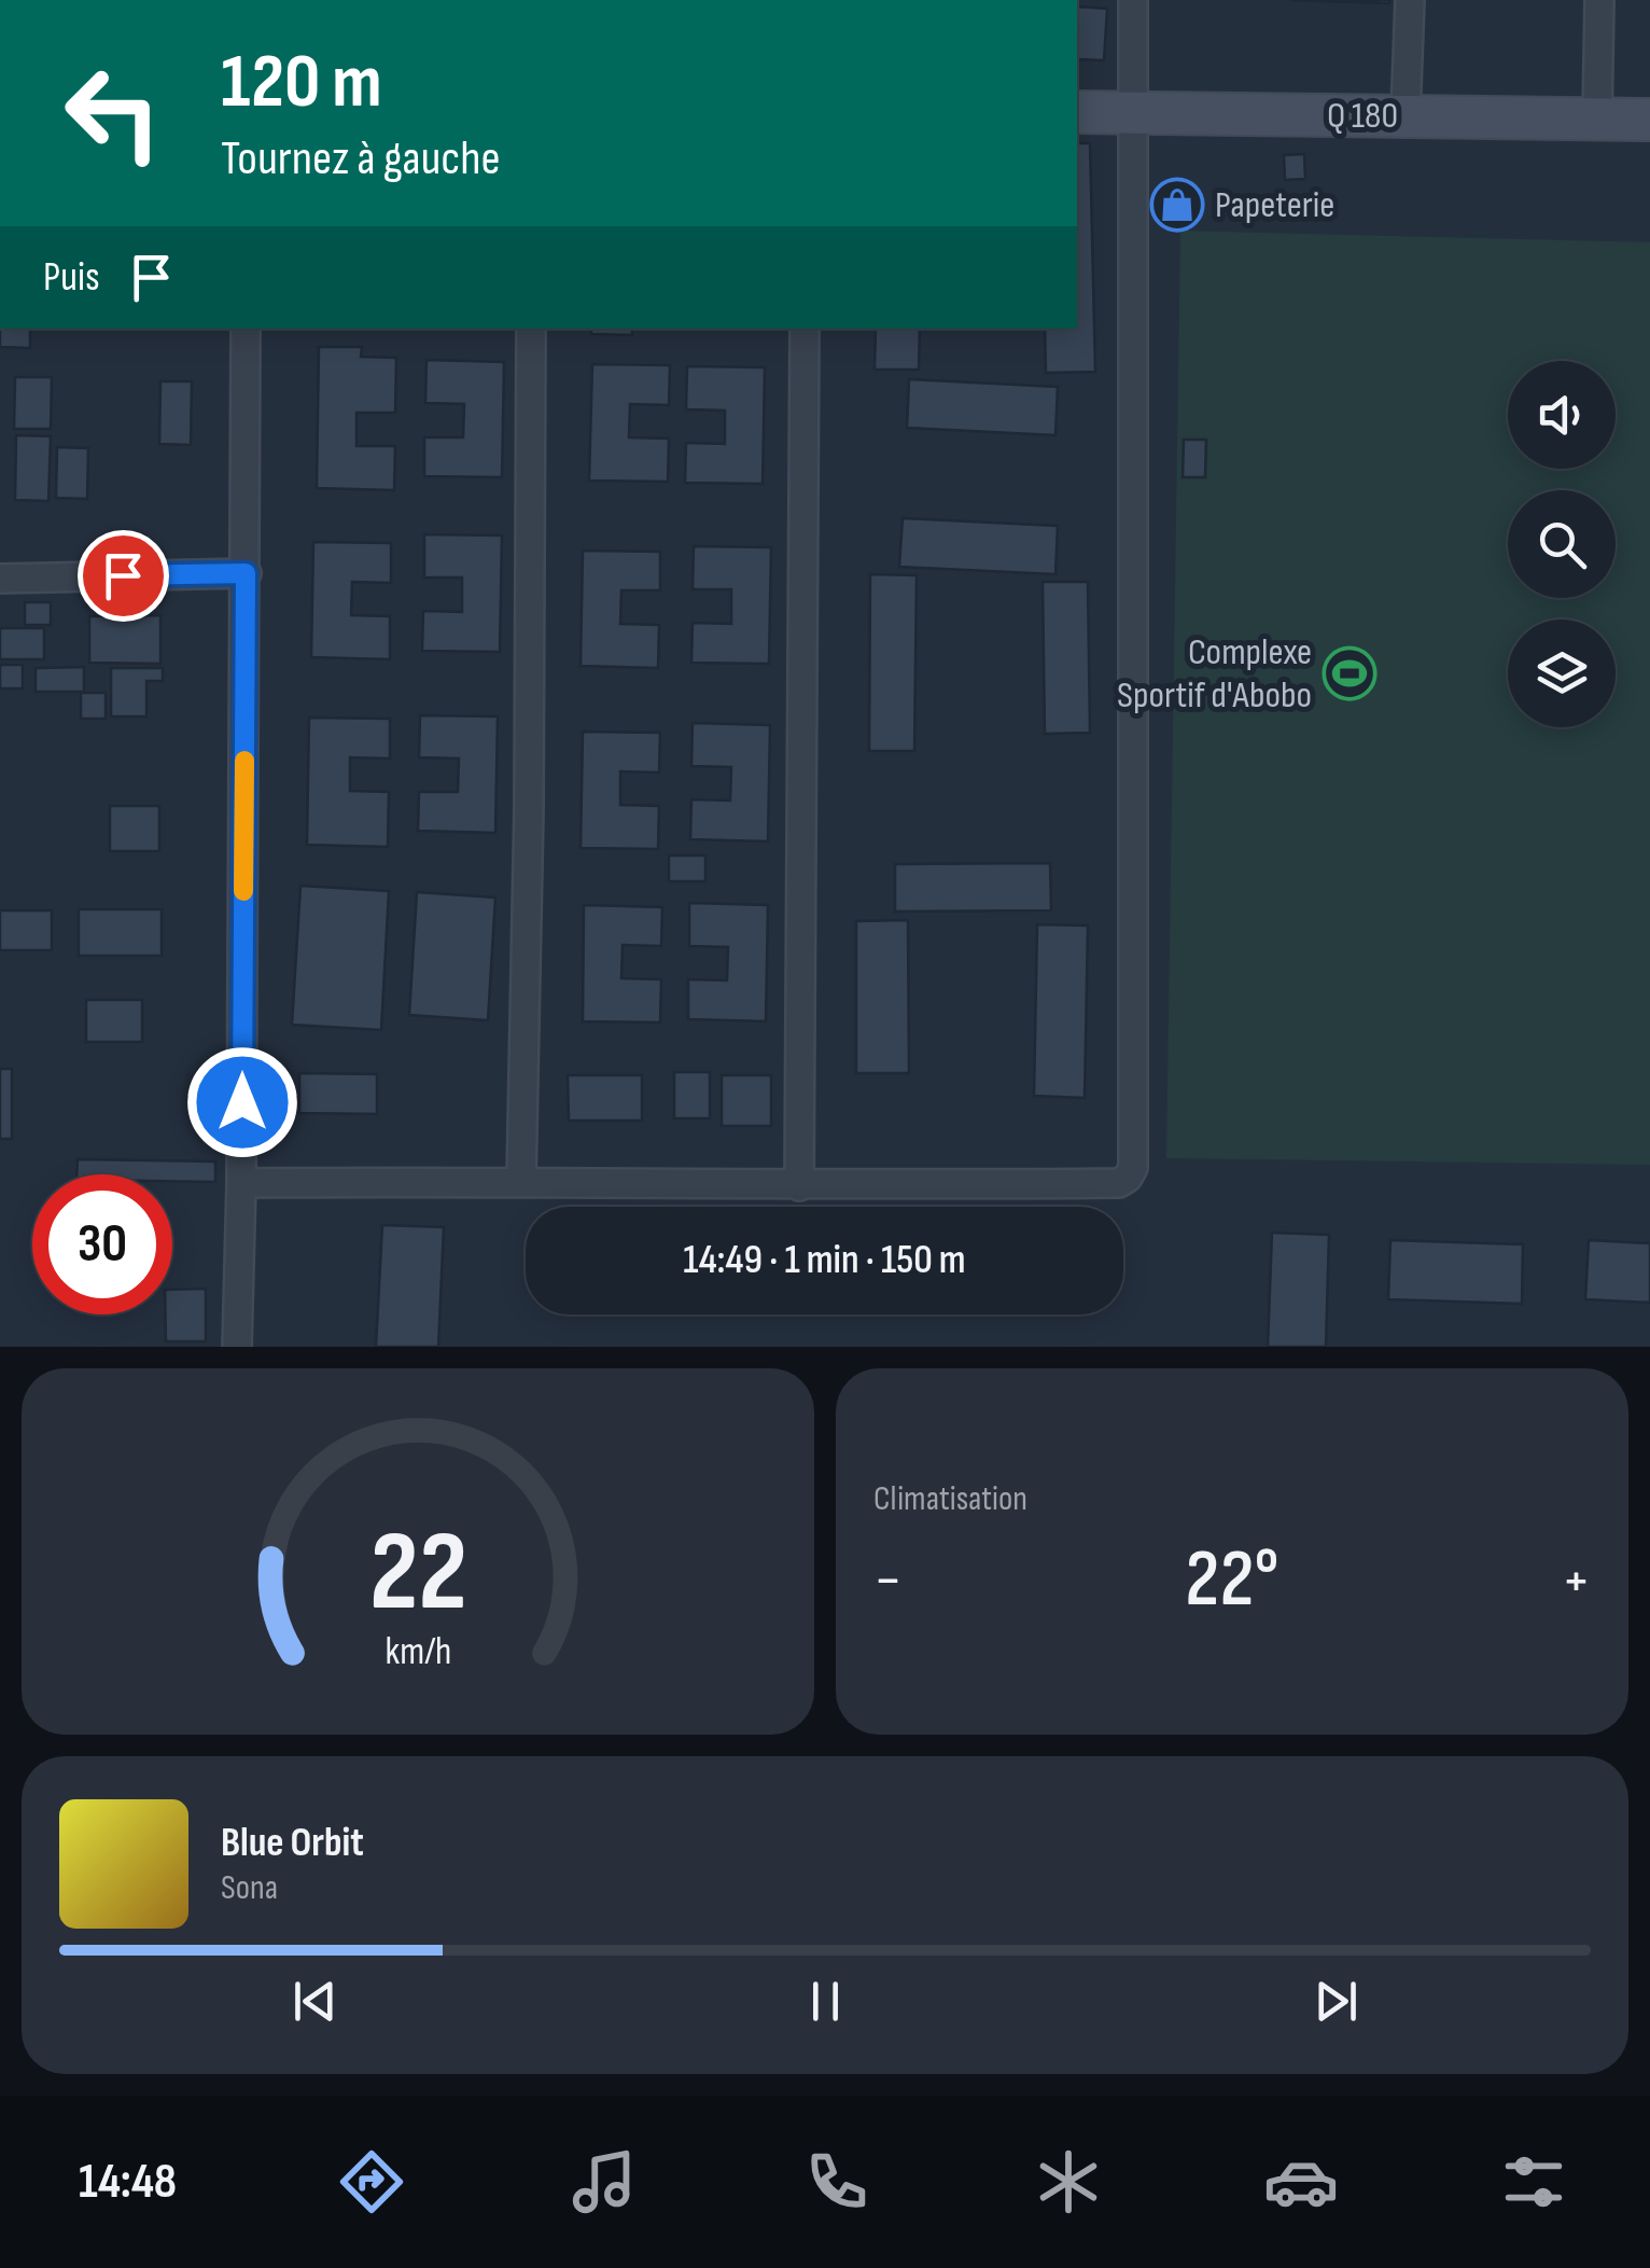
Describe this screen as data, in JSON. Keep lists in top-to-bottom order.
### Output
{
  "streets": {
    "street": ["Q 180"]
  },
  "places": {
    "shop": ["Papeterie"],
    "sports": ["Complexe Sportif d'Abobo"]
  },
  "page": {
    "turn": ["120 m", "Tournez à gauche"],
    "then": "Puis",
    "limit": "30",
    "trip": "14:49 · 1 min · 150 m",
    "tile": "Climatisation",
    "heat": ["−", "22°", "+"],
    "song": ["Blue Orbit", "Sona"],
    "tabs": "14:48",
    "gauge": ["22", "km/h"]
  }
}
